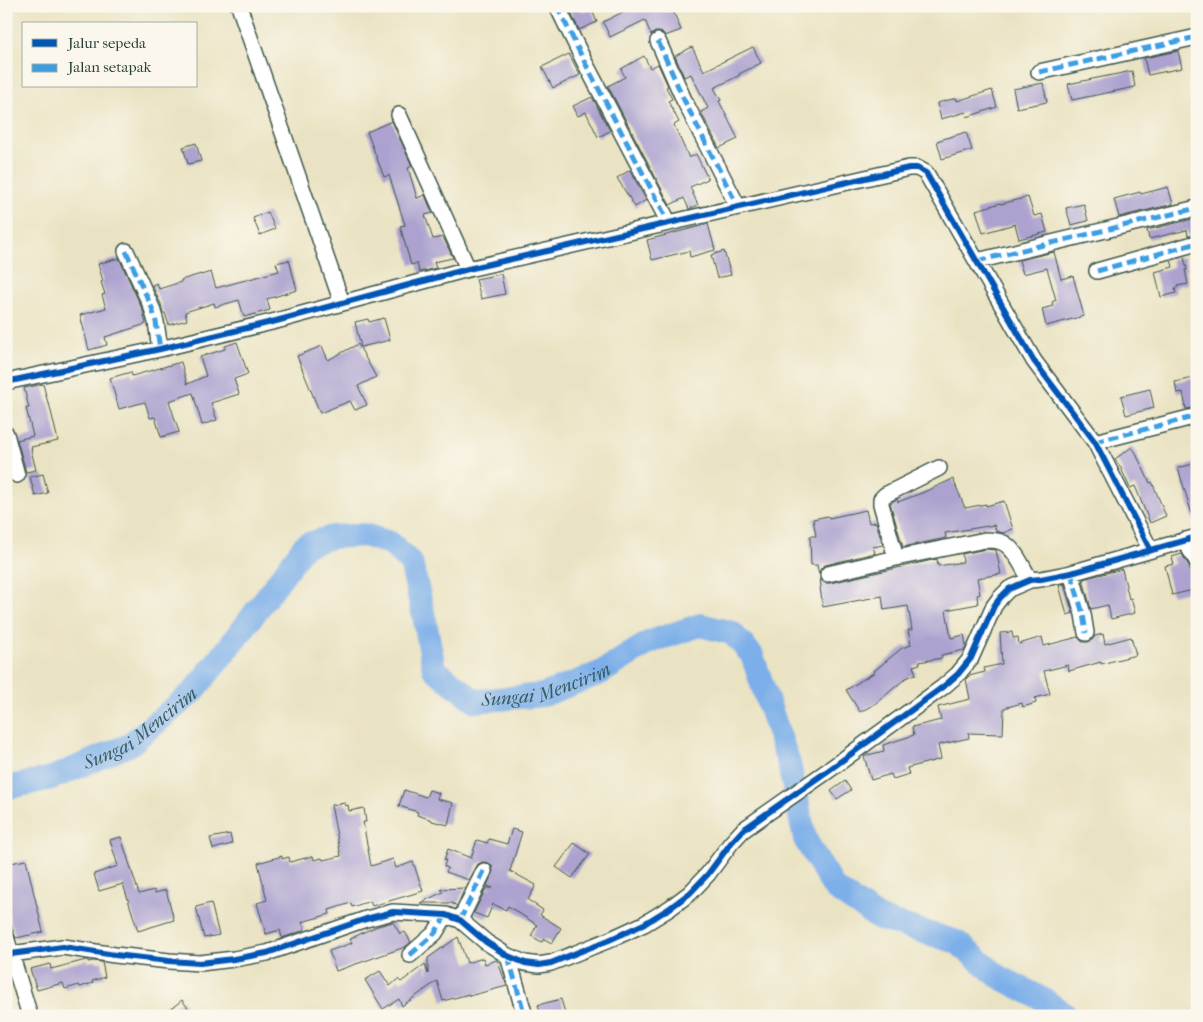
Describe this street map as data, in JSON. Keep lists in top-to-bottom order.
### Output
{
  "water": ["Sungai Mencirim"],
  "legend": ["Jalur sepeda", "Jalan setapak"]
}
